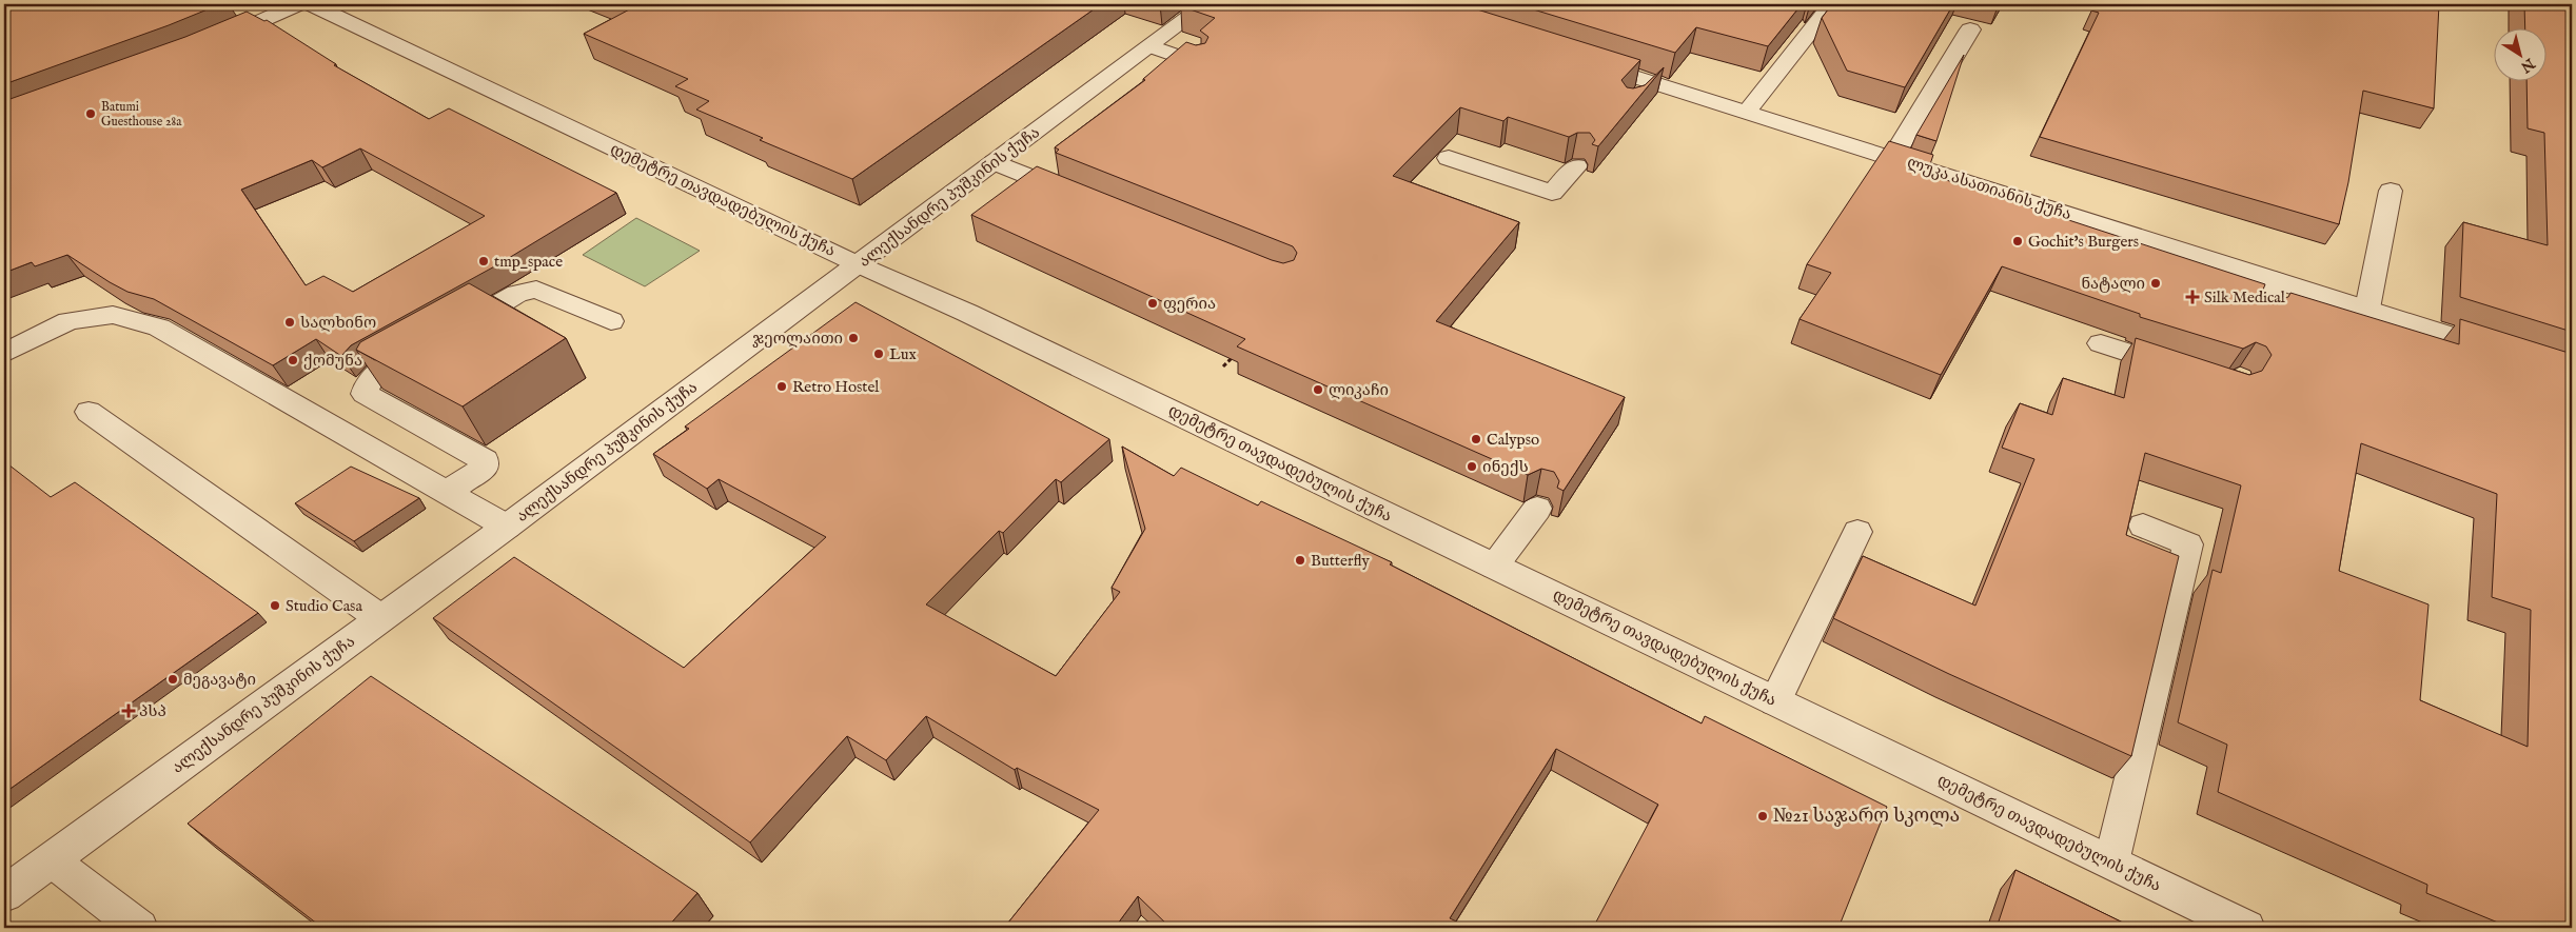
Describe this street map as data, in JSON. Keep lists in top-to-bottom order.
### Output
{
  "streets": {
    "street": ["ლუკა ასათიანის ქუჩა", "ალექსანდრე პუშკინის ქუჩა", "დემეტრე თავდადებულის ქუჩა"]
  },
  "crossings": [
    ["ალექსანდრე პუშკინის ქუჩა", "დემეტრე თავდადებულის ქუჩა"]
  ],
  "places": {
    "other": [
      "Batumi Guesthouse 28a",
      "Gochit's Burgers",
      "tmp_space",
      "ნატალი",
      "ფერია",
      "სალხინო",
      "ჯეოლაითი",
      "Lux",
      "ქომუნა",
      "Retro Hostel",
      "ლიკაჩი",
      "Calypso",
      "ინექს",
      "Butterfly",
      "Studio Casa",
      "მეგავატი",
      "№21 საჯარო სკოლა"
    ],
    "health": ["Silk Medical", "პსპ"]
  },
  "north": "bottom right"
}
